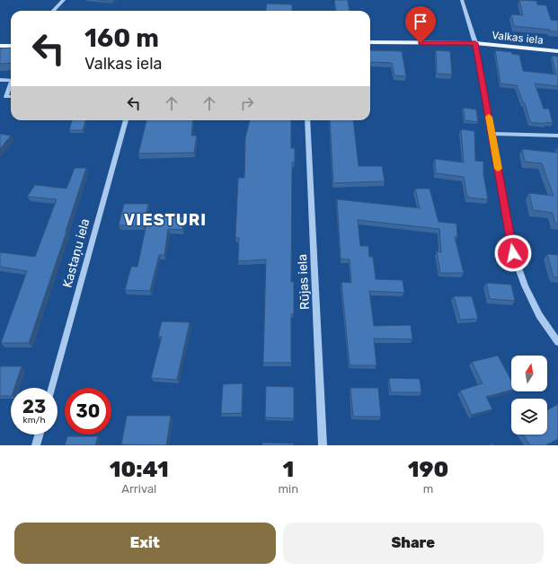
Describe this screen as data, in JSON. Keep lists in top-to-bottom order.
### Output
{
  "streets": {
    "main road": ["Valkas iela"],
    "street": ["Kastaņu iela", "Rūjas iela"]
  },
  "districts": ["VIESTURI"],
  "north": "top",
  "page": {
    "turn": ["160 m", "Valkas iela"],
    "speed": "23 km/h",
    "limit": "30",
    "eta": [
      "10:41",
      "Arrival",
      "1",
      "min",
      "190",
      "m"
    ],
    "buttons": ["Exit", "Share"]
  }
}
